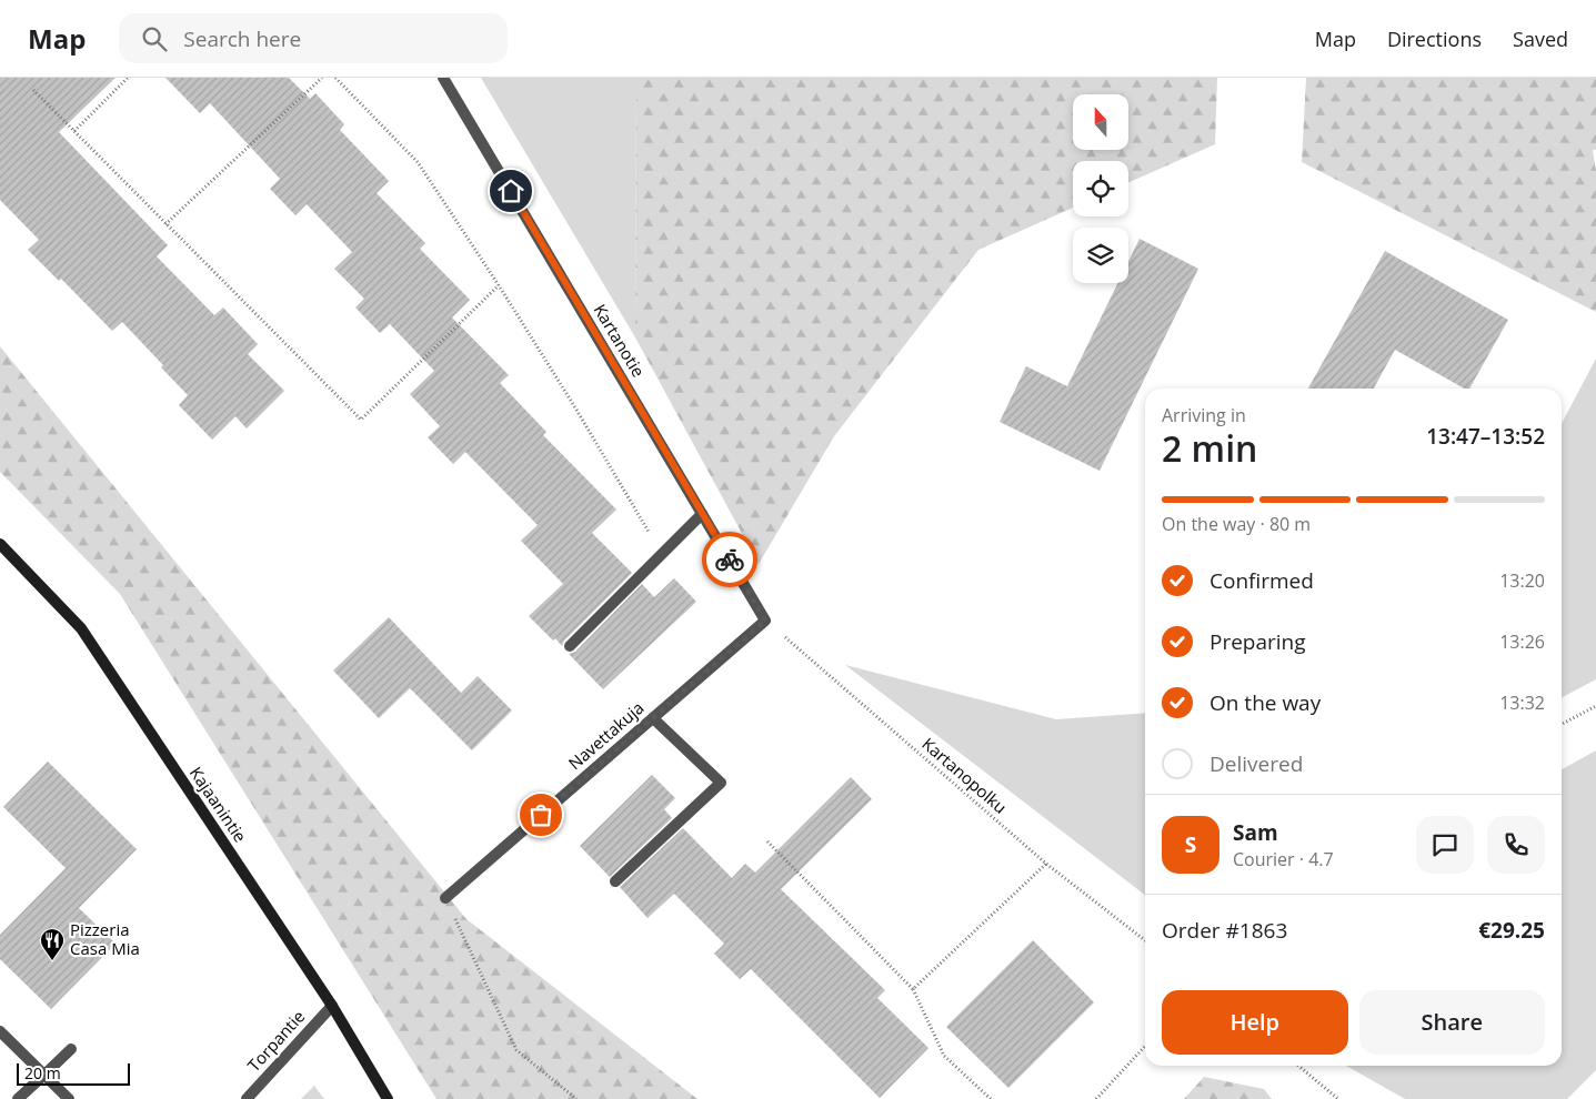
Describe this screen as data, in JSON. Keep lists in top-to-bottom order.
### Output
{
  "streets": {
    "main road": ["Kajaanintie"],
    "street": ["Kartanotie", "Navettakuja", "Torpantie"],
    "path": ["Kartanopolku"]
  },
  "crossings": [
    ["Kartanotie", "Navettakuja"],
    ["Kartanotie", "Kartanopolku"],
    ["Navettakuja", "Kartanopolku"],
    ["Kajaanintie", "Torpantie"]
  ],
  "places": {
    "restaurant": ["Pizzeria Casa Mia"]
  },
  "scale_bar": "20 m",
  "north": "top",
  "page": {
    "header": "Map",
    "search": "Search here",
    "nav": ["Map", "Directions", "Saved"],
    "heading": ["2 min", "Arriving in", "13:47–13:52"],
    "panel": [
      "Sam",
      "Courier · 4.7",
      "Order #1863",
      "€29.25"
    ],
    "bar": "On the way · 80 m",
    "list": [
      ["Confirmed", "13:20"],
      ["Preparing", "13:26"],
      ["On the way", "13:32"],
      "Delivered"
    ],
    "round": "S",
    "buttons": ["Help", "Share"],
    "scale": "20 m"
  }
}
